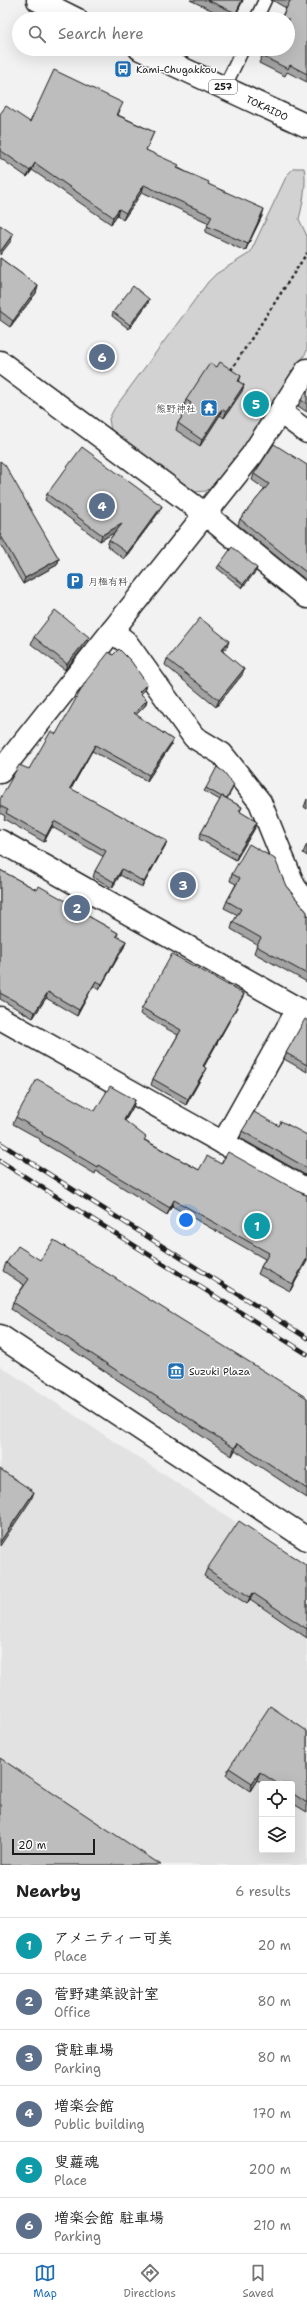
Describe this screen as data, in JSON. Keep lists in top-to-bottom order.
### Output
{
  "streets": {
    "main road": ["257", "TOKAIDO"]
  },
  "places": {
    "bus stop": ["Kami-Chugakkou"],
    "temple": ["熊野神社"],
    "parking": ["月極有料"],
    "museum": ["Suzuki Plaza"]
  },
  "scale_bar": "20 m",
  "page": {
    "search": "Search here",
    "pins": [
      "6",
      "5",
      "4",
      "3",
      "2",
      "1"
    ],
    "scale": "20 m",
    "heading": ["Nearby", "6 results"],
    "list": [
      {
        "mark": "1",
        "name": "アメニティー可美",
        "note": "Place",
        "value": "20 m"
      },
      {
        "mark": "2",
        "name": "菅野建築設計室",
        "note": "Office",
        "value": "80 m"
      },
      {
        "mark": "3",
        "name": "貸駐車場",
        "note": "Parking",
        "value": "80 m"
      },
      {
        "mark": "4",
        "name": "増楽会館",
        "note": "Public building",
        "value": "170 m"
      },
      {
        "mark": "5",
        "name": "叟蘿魂",
        "note": "Place",
        "value": "200 m"
      },
      {
        "mark": "6",
        "name": "増楽会館 駐車場",
        "note": "Parking",
        "value": "210 m"
      }
    ],
    "nav": ["Map", "Directions", "Saved"]
  }
}
